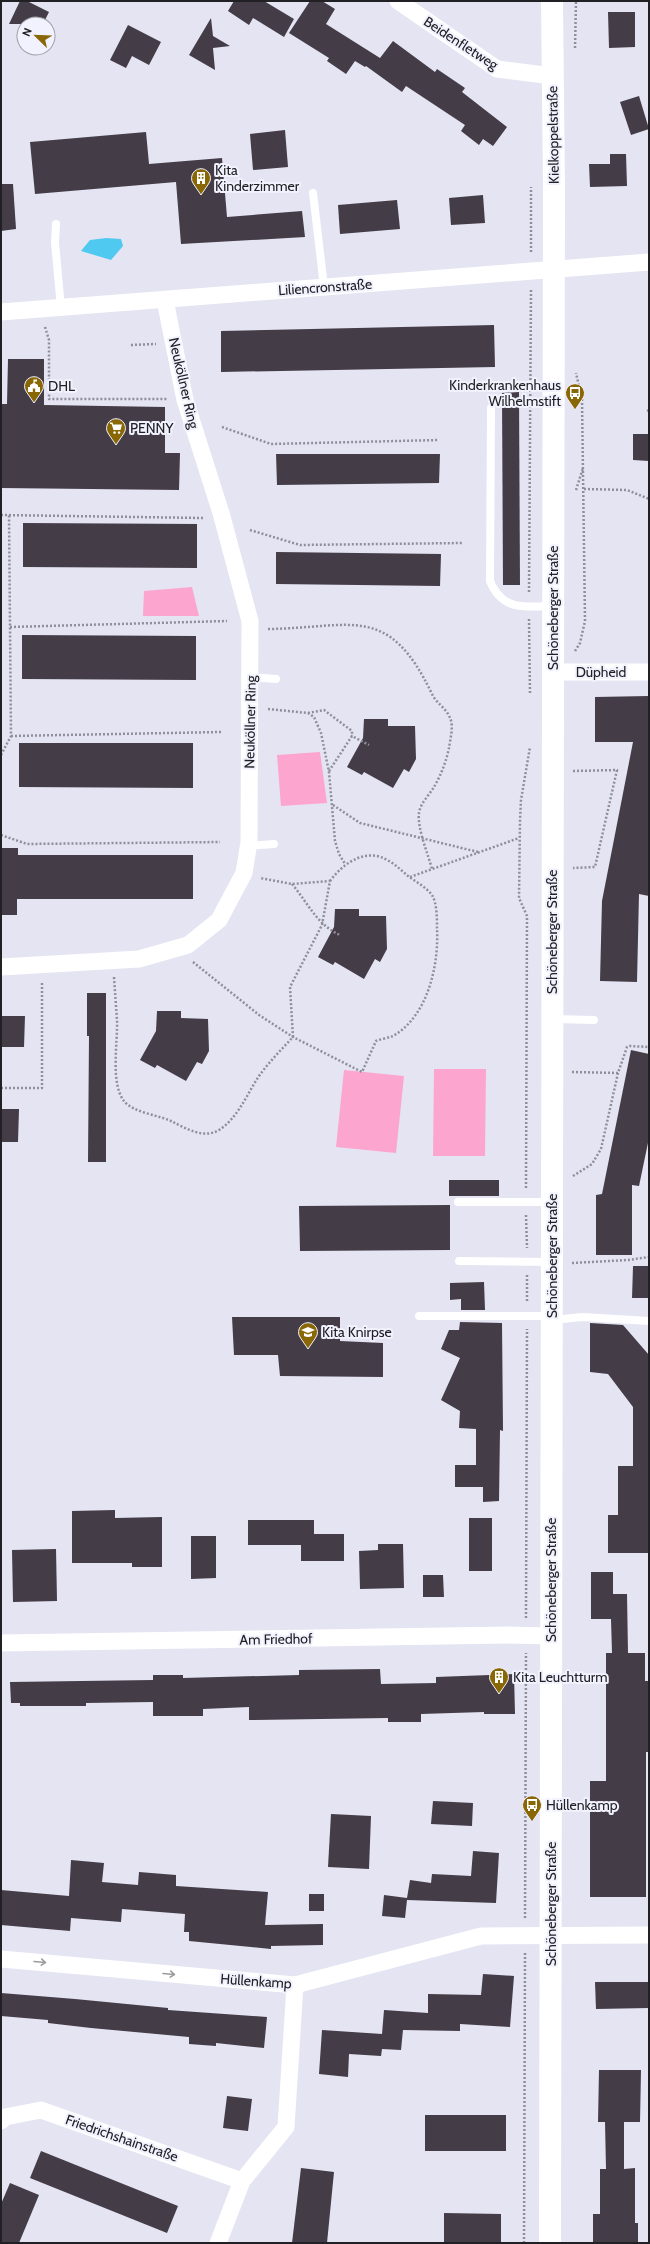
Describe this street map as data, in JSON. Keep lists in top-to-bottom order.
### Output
{
  "streets": {
    "street": [
      "Beidenfletweg",
      "Kielkoppelstraße",
      "Liliencronstraße",
      "Neuköllner Ring",
      "Schöneberger Straße",
      "Düpheid",
      "Am Friedhof",
      "Hüllenkamp",
      "Friedrichshainstraße"
    ]
  },
  "crossings": [
    ["Beidenfletweg", "Kielkoppelstraße"],
    ["Kielkoppelstraße", "Liliencronstraße"],
    ["Kielkoppelstraße", "Schöneberger Straße"],
    ["Liliencronstraße", "Neuköllner Ring"],
    ["Liliencronstraße", "Schöneberger Straße"],
    ["Schöneberger Straße", "Düpheid"],
    ["Schöneberger Straße", "Am Friedhof"],
    ["Schöneberger Straße", "Hüllenkamp"]
  ],
  "one_way": ["Hüllenkamp"],
  "places": {
    "building": ["Kita Kinderzimmer", "Kita Leuchtturm"],
    "public building": ["DHL"],
    "bus stop": ["Kinderkrankenhaus Wilhelmstift", "Hüllenkamp"],
    "supermarket": ["PENNY"],
    "school or university": ["Kita Knirpse"]
  },
  "north": "top left"
}
